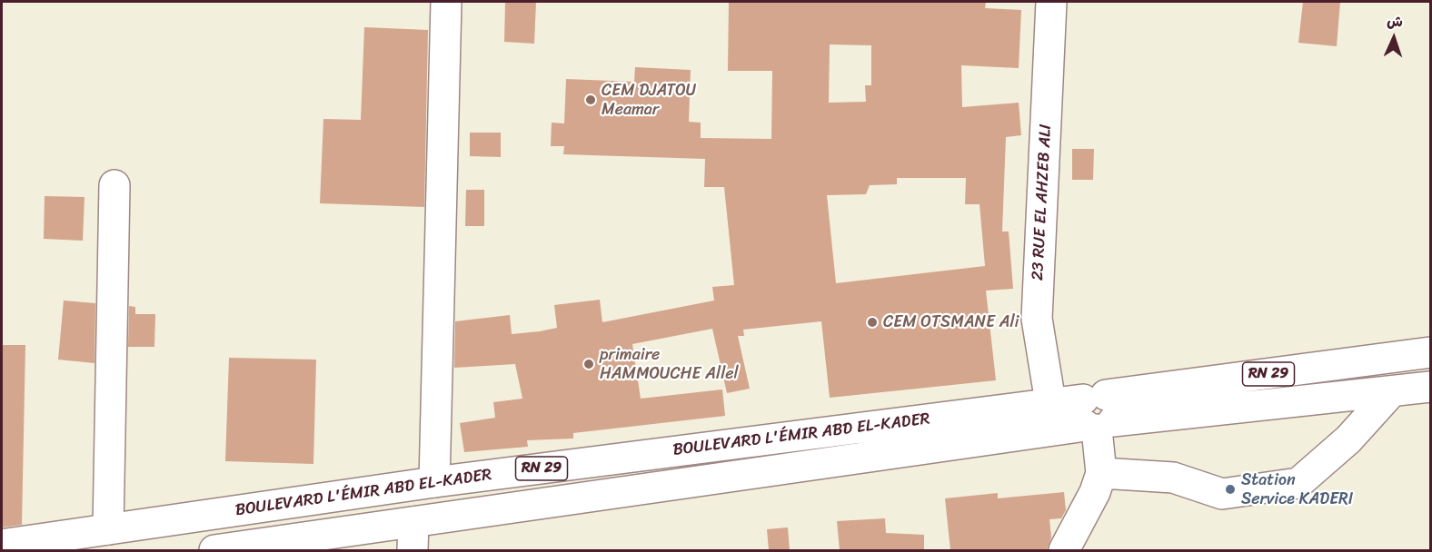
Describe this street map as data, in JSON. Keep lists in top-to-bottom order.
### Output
{
  "streets": {
    "main road": ["23 RUE EL AHZEB ALI", "RN 29", "BOULEVARD L'ÉMIR ABD EL-KADER"]
  },
  "crossings": [
    ["23 RUE EL AHZEB ALI", "BOULEVARD L'ÉMIR ABD EL-KADER"],
    ["RN 29", "BOULEVARD L'ÉMIR ABD EL-KADER"]
  ],
  "places": [
    "CEM DJATOU Meamar",
    "CEM OTSMANE Ali",
    "primaire HAMMOUCHE Allel",
    "Station Service KADERI"
  ],
  "north": "top"
}
